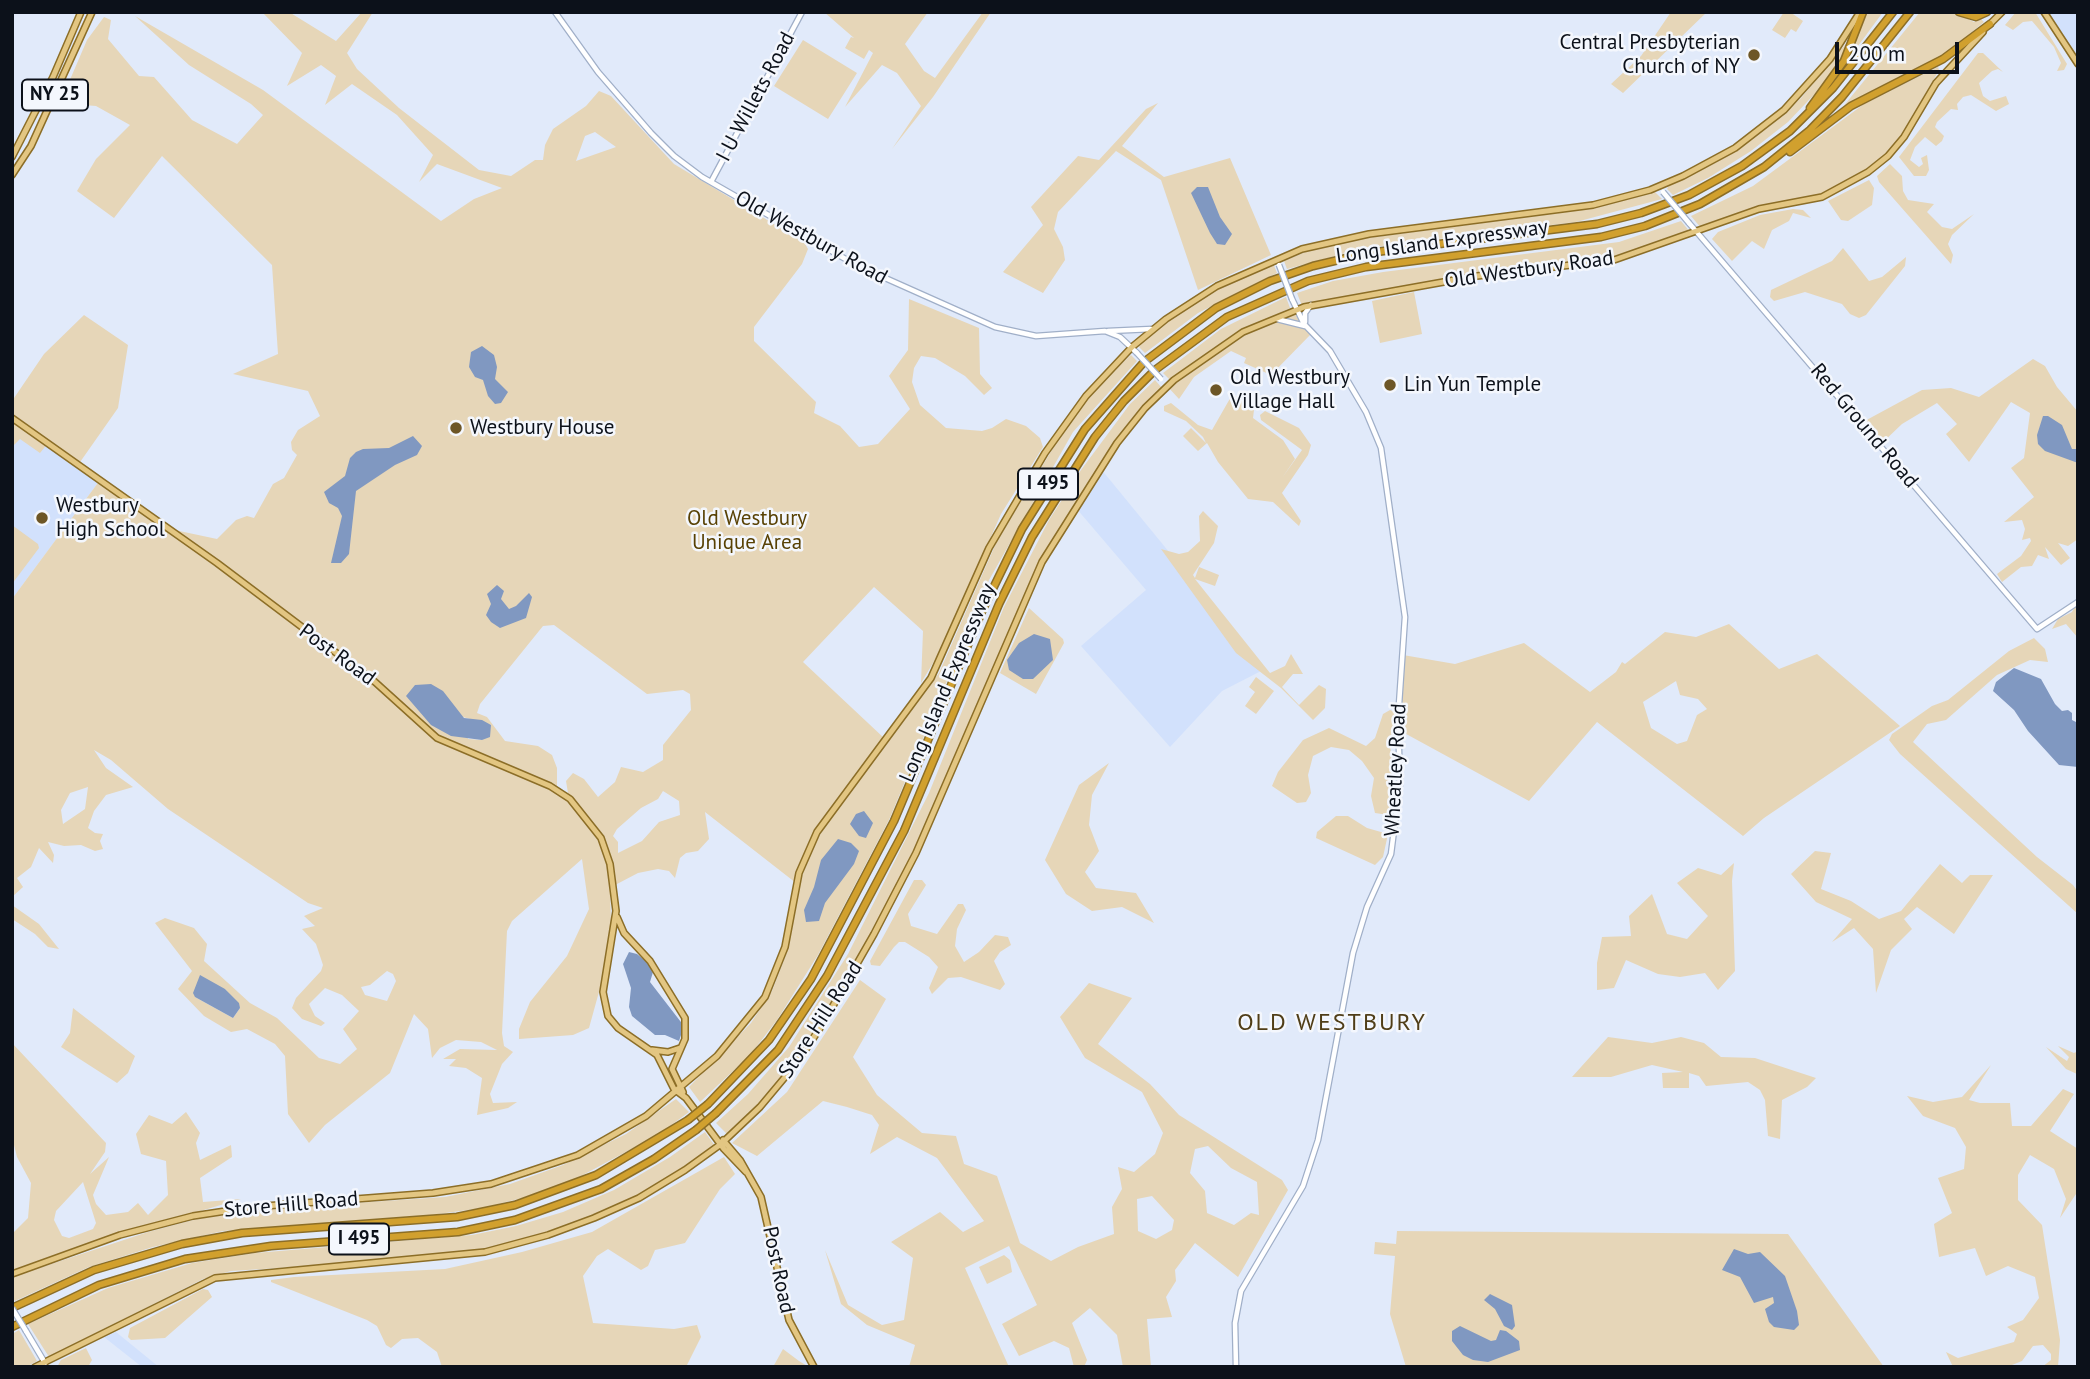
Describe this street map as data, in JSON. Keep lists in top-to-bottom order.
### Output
{
  "streets": {
    "highway": ["Long Island Expressway", "I 495"],
    "main road": [
      "NY 25",
      "Old Westbury Road",
      "Post Road",
      "Store Hill Road"
    ],
    "street": ["I U Willets Road", "Red Ground Road", "Wheatley Road"]
  },
  "crossings": [
    ["I U Willets Road", "Old Westbury Road"],
    ["Old Westbury Road", "Red Ground Road"],
    ["Old Westbury Road", "Wheatley Road"],
    ["Old Westbury Road", "Store Hill Road"],
    ["Post Road", "Store Hill Road"]
  ],
  "districts": ["OLD WESTBURY"],
  "parks": ["Old Westbury Unique Area"],
  "places": [
    "Central Presbyterian Church of NY",
    "Lin Yun Temple",
    "Old Westbury Village Hall",
    "Westbury House",
    "Westbury High School"
  ],
  "scale_bar": "200 m"
}
